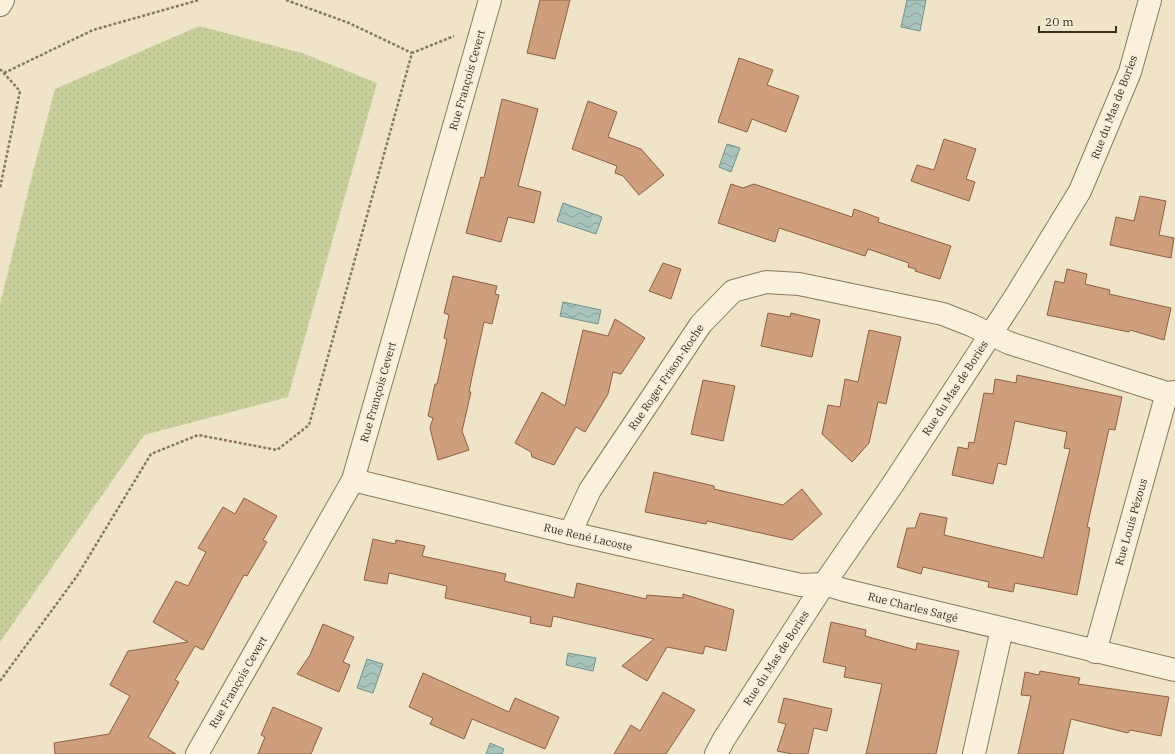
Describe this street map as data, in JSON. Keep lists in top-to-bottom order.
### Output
{
  "streets": {
    "street": [
      "Rue François Cevert",
      "Rue du Mas de Bories",
      "Rue Roger Frison-Roche",
      "Rue Louis Pézous",
      "Rue René Lacoste",
      "Rue Charles Satgé"
    ]
  },
  "crossings": [
    ["Rue François Cevert", "Rue René Lacoste"],
    ["Rue du Mas de Bories", "Rue Roger Frison-Roche"],
    ["Rue du Mas de Bories", "Rue Louis Pézous"],
    ["Rue du Mas de Bories", "Rue René Lacoste"],
    ["Rue du Mas de Bories", "Rue Charles Satgé"],
    ["Rue Roger Frison-Roche", "Rue Louis Pézous"],
    ["Rue Roger Frison-Roche", "Rue René Lacoste"],
    ["Rue Louis Pézous", "Rue Charles Satgé"],
    ["Rue René Lacoste", "Rue Charles Satgé"]
  ],
  "scale_bar": "20 m"
}
